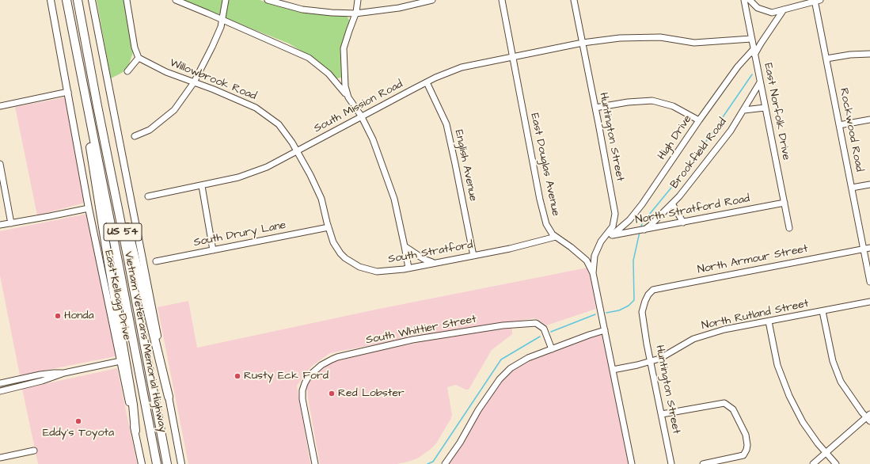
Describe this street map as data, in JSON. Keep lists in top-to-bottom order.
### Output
{
  "streets": {
    "highway": ["US 54", "Vietnam Veterans Memorial Highway"],
    "main road": ["East Kellogg Drive"],
    "street": [
      "Willowbrook Road",
      "South Mission Road",
      "East Norfolk Drive",
      "Rockwood Road",
      "Huntington Street",
      "High Drive",
      "Brookfield Road",
      "East Douglas Avenue",
      "English Avenue",
      "North Stratford Road",
      "South Drury Lane",
      "South Stratford",
      "North Armour Street",
      "North Rutland Street",
      "South Whittier Street"
    ]
  },
  "crossings": [
    ["Willowbrook Road", "South Mission Road"],
    ["Willowbrook Road", "South Drury Lane"],
    ["Willowbrook Road", "South Stratford"],
    ["South Mission Road", "East Norfolk Drive"],
    ["South Mission Road", "Huntington Street"],
    ["South Mission Road", "East Douglas Avenue"],
    ["South Mission Road", "English Avenue"],
    ["East Norfolk Drive", "High Drive"],
    ["East Norfolk Drive", "Brookfield Road"],
    ["East Norfolk Drive", "North Stratford Road"],
    ["Rockwood Road", "North Armour Street"],
    ["Huntington Street", "East Douglas Avenue"],
    ["Huntington Street", "North Stratford Road"],
    ["Huntington Street", "North Armour Street"],
    ["Huntington Street", "North Rutland Street"],
    ["High Drive", "North Stratford Road"],
    ["Brookfield Road", "North Stratford Road"],
    ["East Douglas Avenue", "South Stratford"],
    ["East Douglas Avenue", "North Rutland Street"],
    ["English Avenue", "South Stratford"],
    ["South Drury Lane", "South Stratford"]
  ],
  "places": [
    "Honda",
    "Rusty Eck Ford",
    "Red Lobster",
    "Eddy's Toyota"
  ]
}
